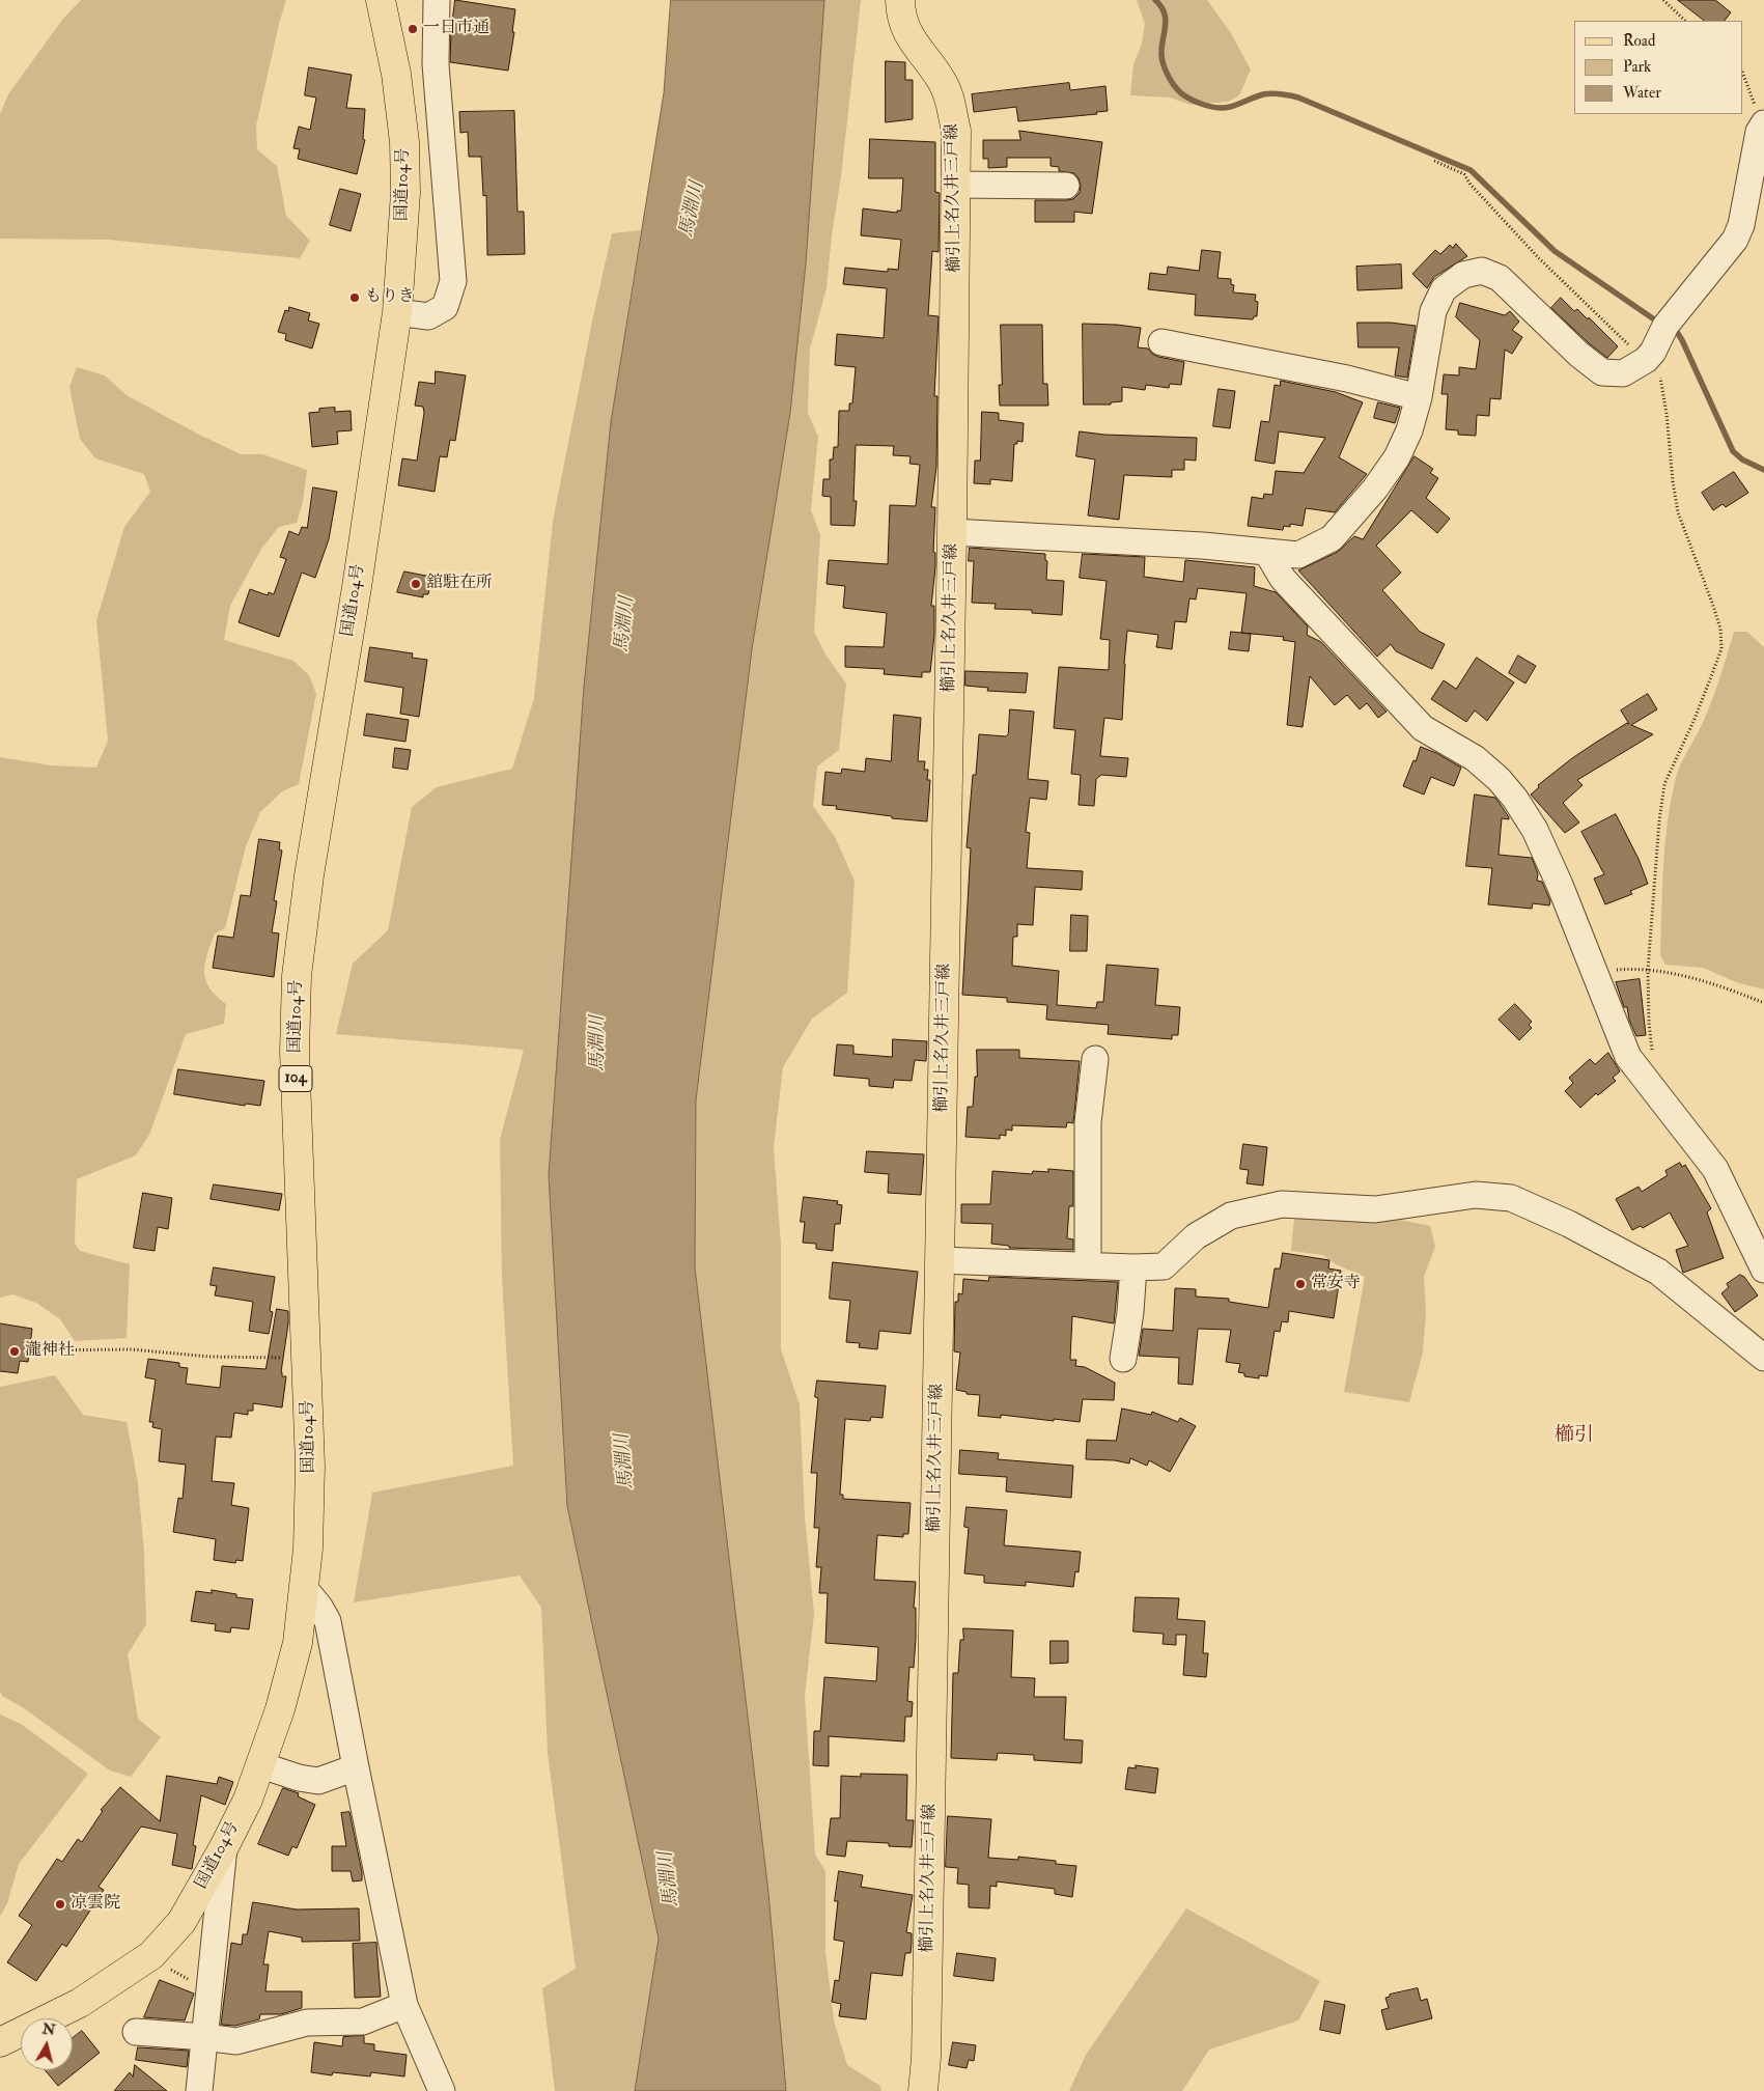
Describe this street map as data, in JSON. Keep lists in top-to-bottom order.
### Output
{
  "streets": {
    "main road": ["国道104号", "櫛引上名久井三戸線", "104"]
  },
  "districts": ["櫛引"],
  "water": ["馬淵川"],
  "places": [
    "一日市通",
    "もりき",
    "舘駐在所",
    "常安寺",
    "瀧神社",
    "凉雲院"
  ],
  "legend": ["Road", "Park", "Water"],
  "north": "top"
}
